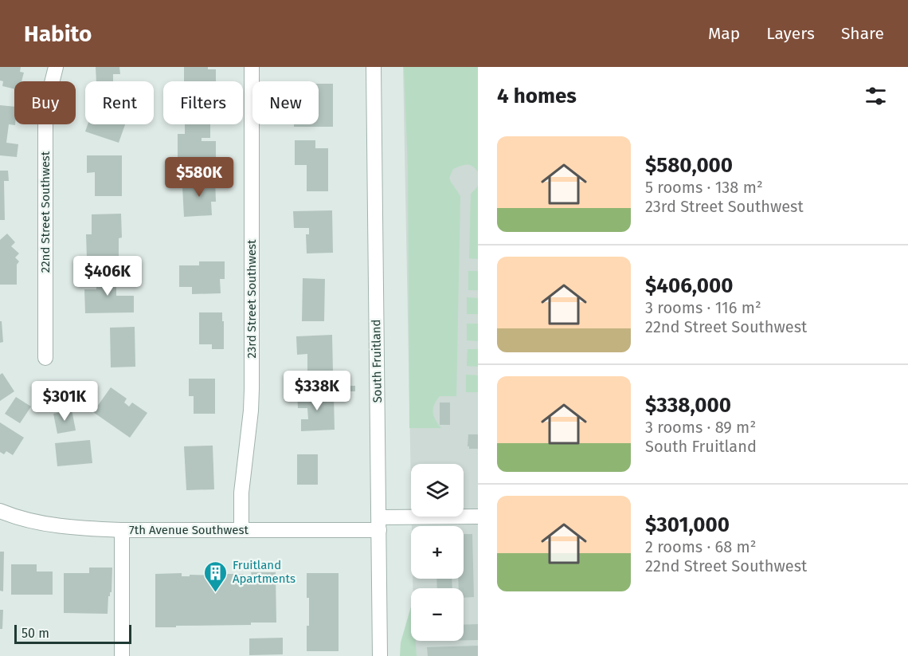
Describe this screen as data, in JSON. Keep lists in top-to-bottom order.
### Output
{
  "streets": {
    "street": [
      "22nd Street Southwest",
      "23rd Street Southwest",
      "South Fruitland",
      "7th Avenue Southwest"
    ]
  },
  "crossings": [
    ["23rd Street Southwest", "7th Avenue Southwest"],
    ["South Fruitland", "7th Avenue Southwest"]
  ],
  "places": {
    "building": ["Fruitland Apartments"]
  },
  "scale_bar": "50 m",
  "page": {
    "header": "Habito",
    "nav": ["Map", "Layers", "Share"],
    "heading": "4 homes",
    "chip": [
      "Buy",
      "Rent",
      "Filters",
      "New"
    ],
    "list": [
      {
        "name": "$580,000",
        "note": "5 rooms · 138 m² · 23rd Street Southwest"
      },
      {
        "name": "$406,000",
        "note": "3 rooms · 116 m² · 22nd Street Southwest"
      },
      {
        "name": "$338,000",
        "note": "3 rooms · 89 m² · South Fruitland"
      },
      {
        "name": "$301,000",
        "note": "2 rooms · 68 m² · 22nd Street Southwest"
      }
    ],
    "price": [
      "$580K",
      "$406K",
      "$338K",
      "$301K"
    ],
    "map_buttons": ["+", "−"],
    "scale": "50 m"
  }
}
